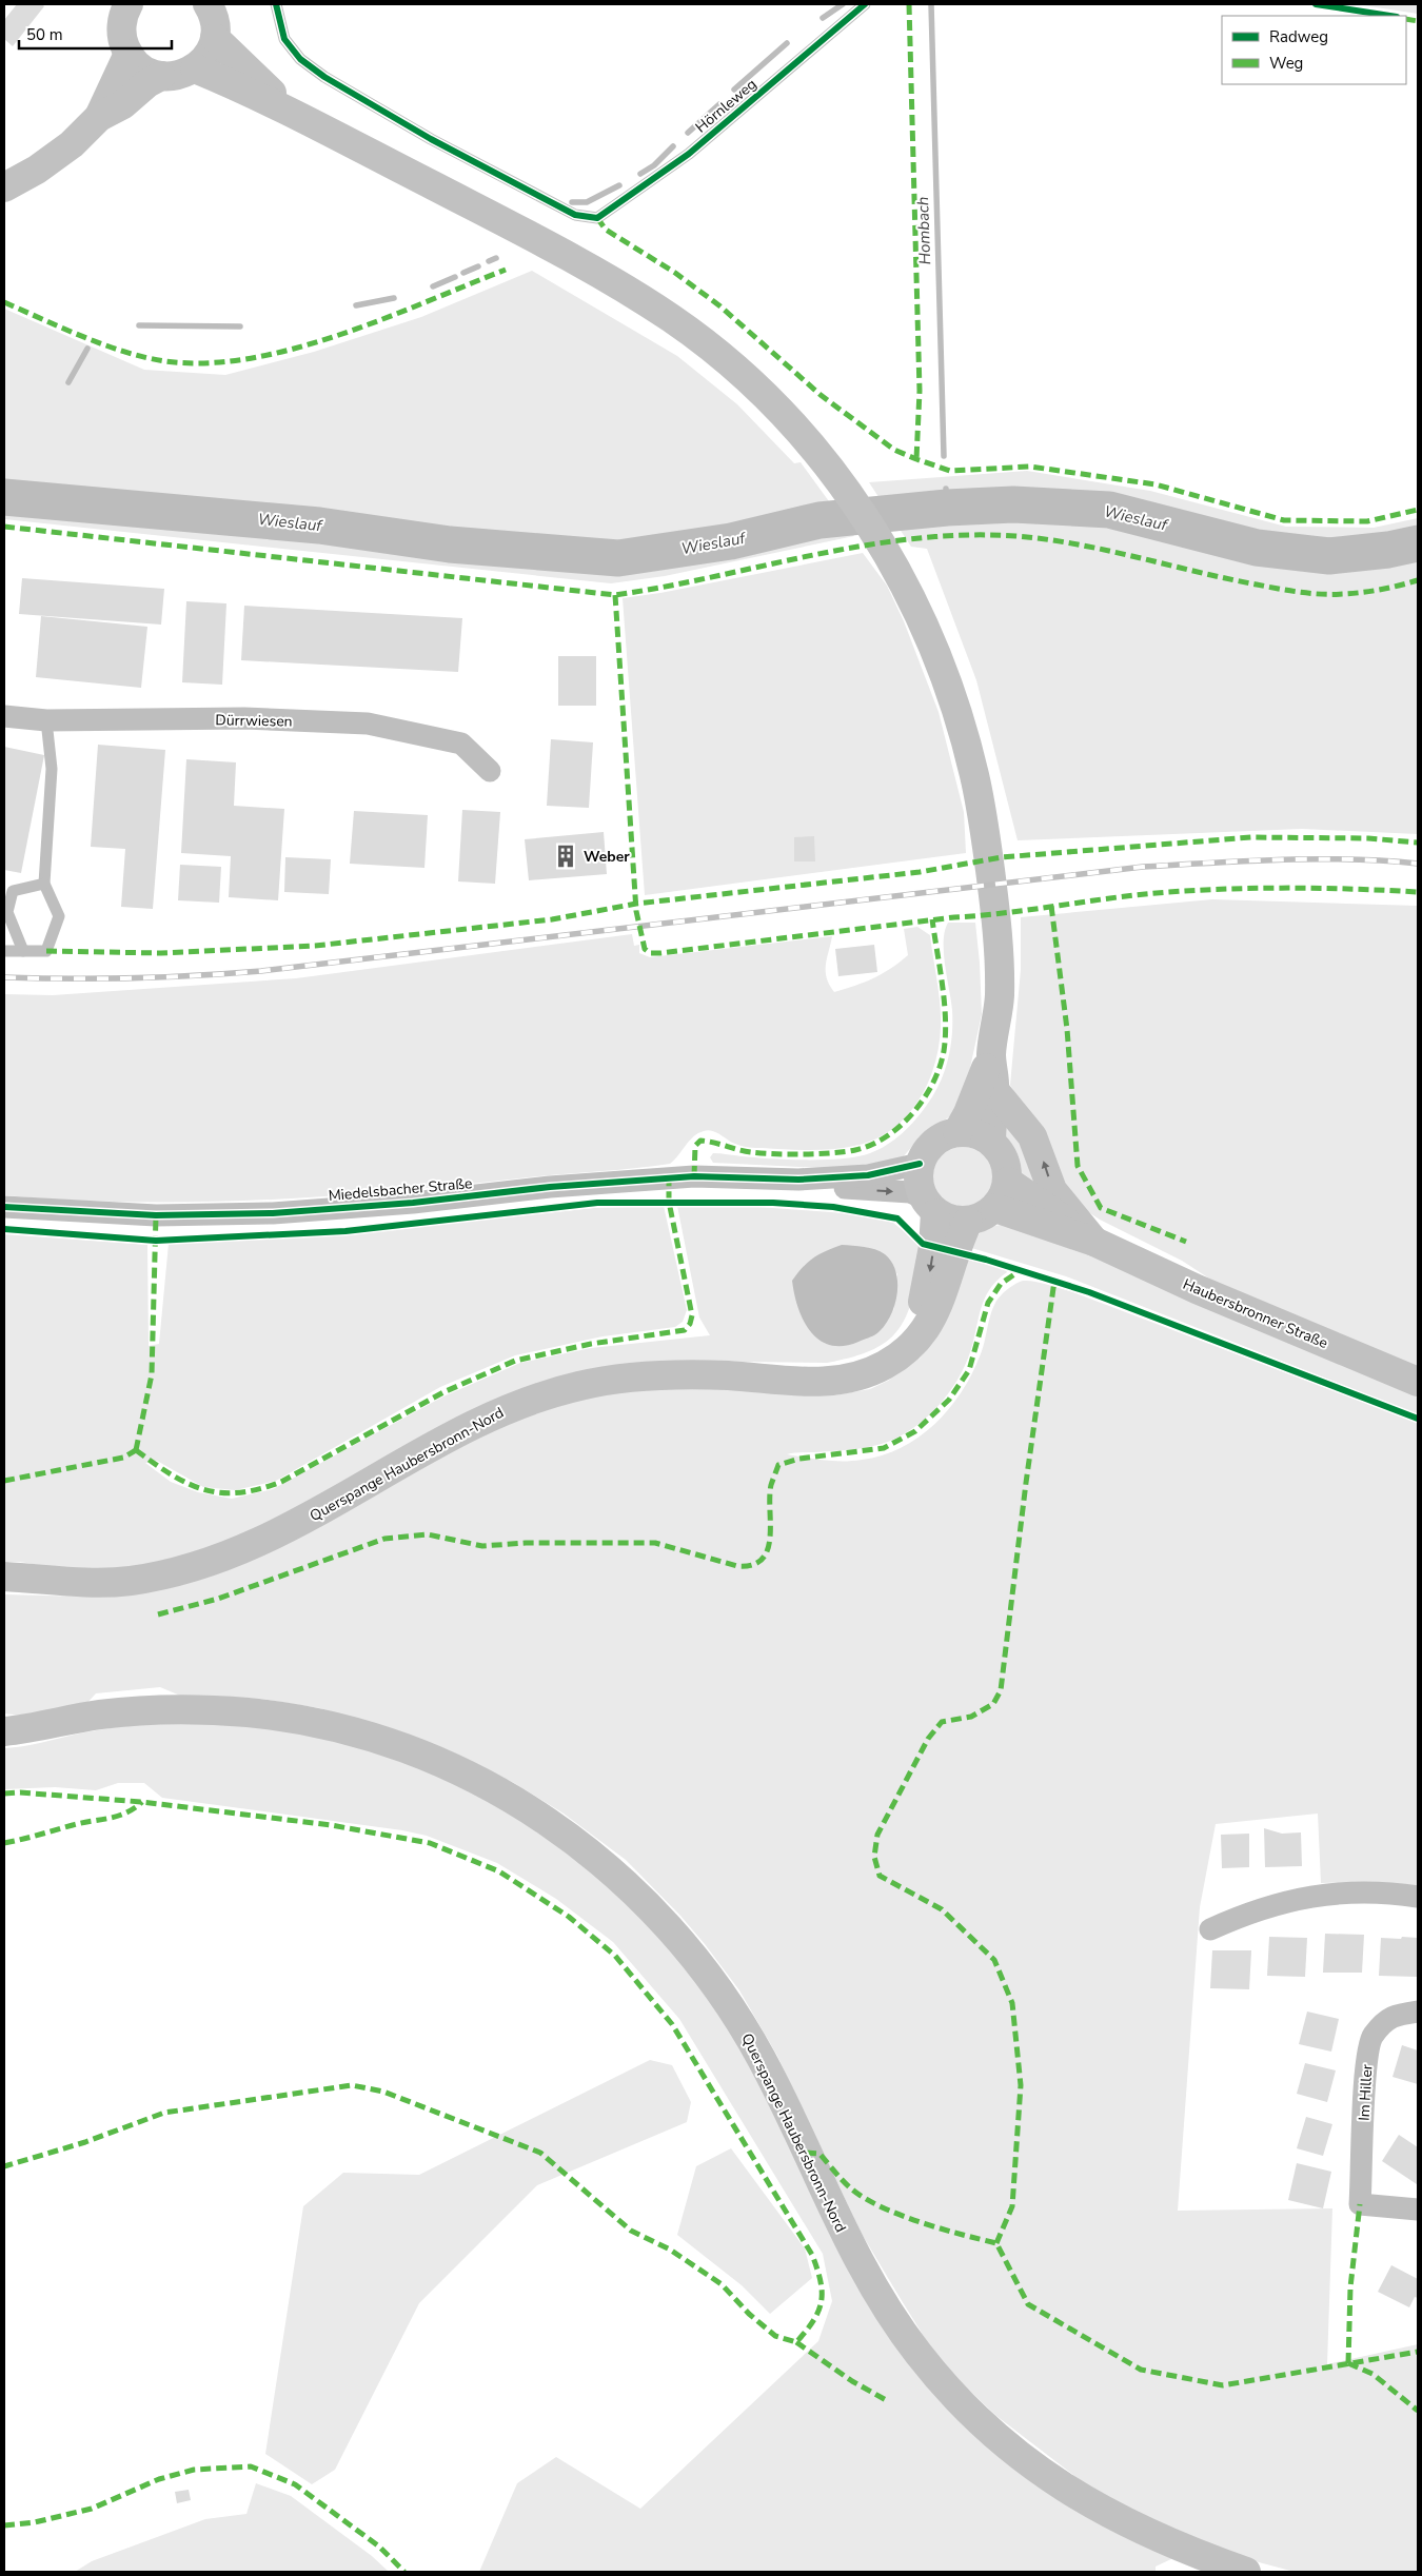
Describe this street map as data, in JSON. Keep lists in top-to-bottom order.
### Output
{
  "streets": {
    "main road": ["Haubersbronner Straße", "Querspange Haubersbronn-Nord"],
    "street": ["Dürrwiesen", "Miedelsbacher Straße", "Im Hiller"],
    "lane": ["Hörnleweg"]
  },
  "water": ["Hombach", "Wieslauf"],
  "places": {
    "building": ["Weber"]
  },
  "legend": ["Radweg", "Weg"],
  "scale_bar": "50 m"
}
